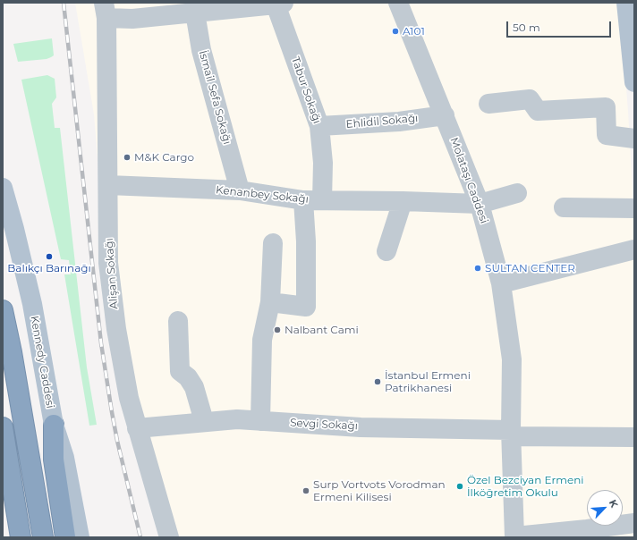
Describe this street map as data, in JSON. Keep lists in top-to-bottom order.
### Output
{
  "streets": {
    "main road": ["Kennedy Caddesi"],
    "street": [
      "Tabur Sokağı",
      "İsmail Sefa Sokağı",
      "Ehlidil Sokağı",
      "Molataşı Caddesi",
      "Kenanbey Sokağı",
      "Alişan Sokağı",
      "Sevgi Sokağı"
    ]
  },
  "crossings": [
    ["Tabur Sokağı", "Ehlidil Sokağı"],
    ["Tabur Sokağı", "Kenanbey Sokağı"],
    ["İsmail Sefa Sokağı", "Kenanbey Sokağı"],
    ["Ehlidil Sokağı", "Molataşı Caddesi"],
    ["Molataşı Caddesi", "Kenanbey Sokağı"],
    ["Molataşı Caddesi", "Sevgi Sokağı"],
    ["Kenanbey Sokağı", "Alişan Sokağı"],
    ["Alişan Sokağı", "Sevgi Sokağı"]
  ],
  "places": [
    "A101",
    "M&K Cargo",
    "Balıkçı Barınağı",
    "SULTAN CENTER",
    "Nalbant Cami",
    "İstanbul Ermeni Patrikhanesi",
    "Özel Bezciyan Ermeni İlköğretim Okulu",
    "Surp Vortvots Vorodman Ermeni Kilisesi"
  ],
  "scale_bar": "50 m",
  "north": "top right"
}
